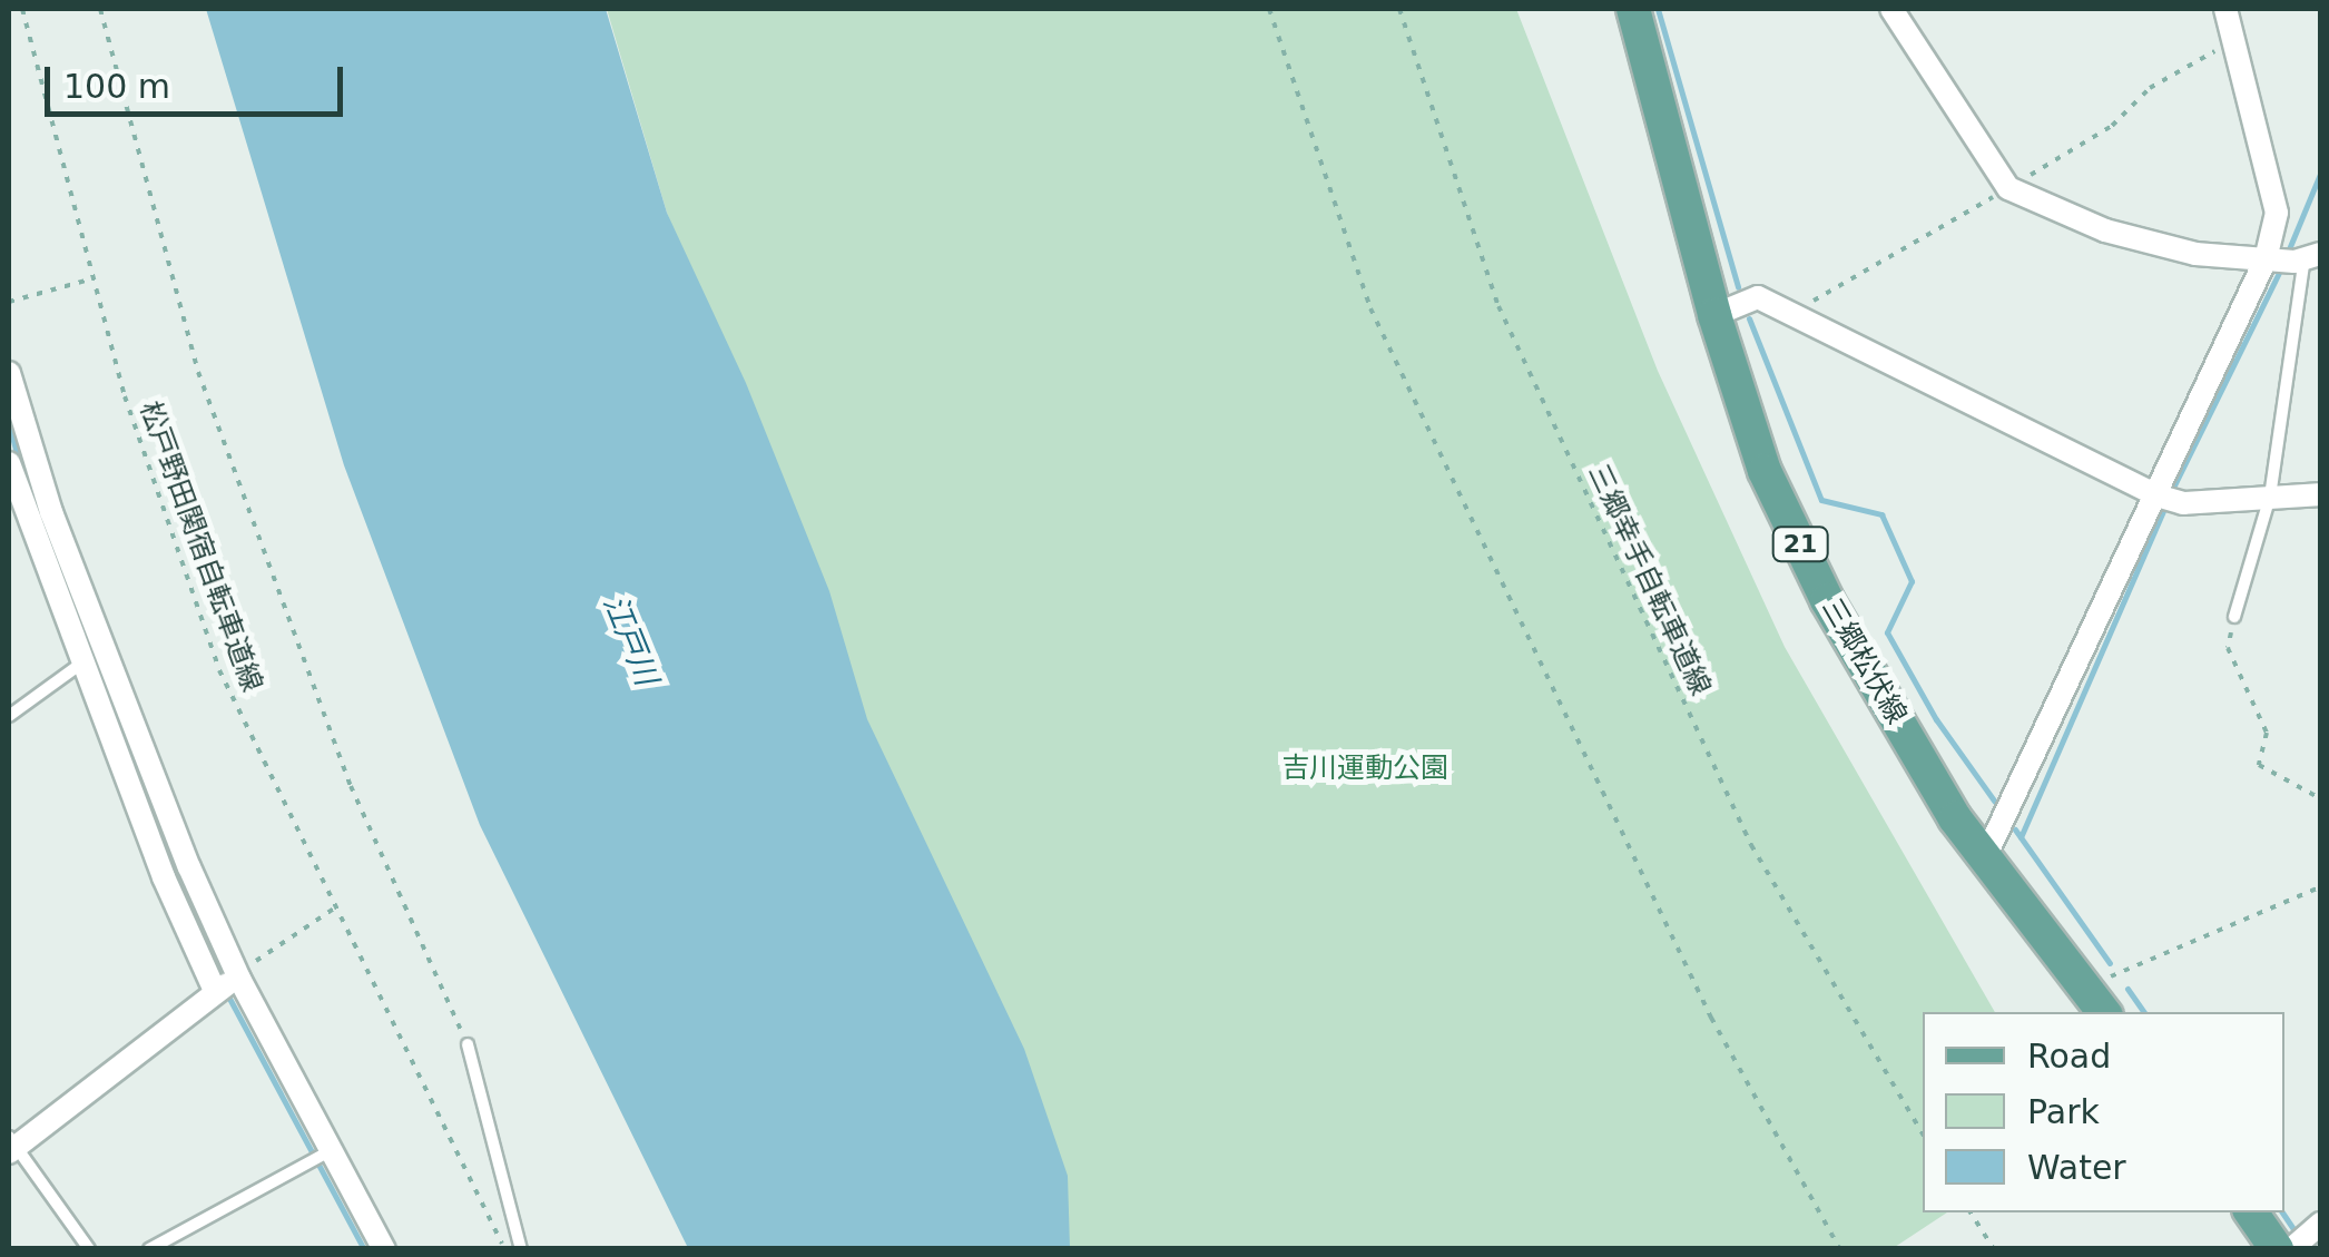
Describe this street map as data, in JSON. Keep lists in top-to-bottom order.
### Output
{
  "streets": {
    "main road": ["21", "三郷松伏線"],
    "path": ["松戸野田関宿自転車道線", "三郷幸手自転車道線"]
  },
  "water": ["江戸川"],
  "parks": ["吉川運動公園"],
  "legend": ["Road", "Park", "Water"],
  "scale_bar": "100 m"
}
